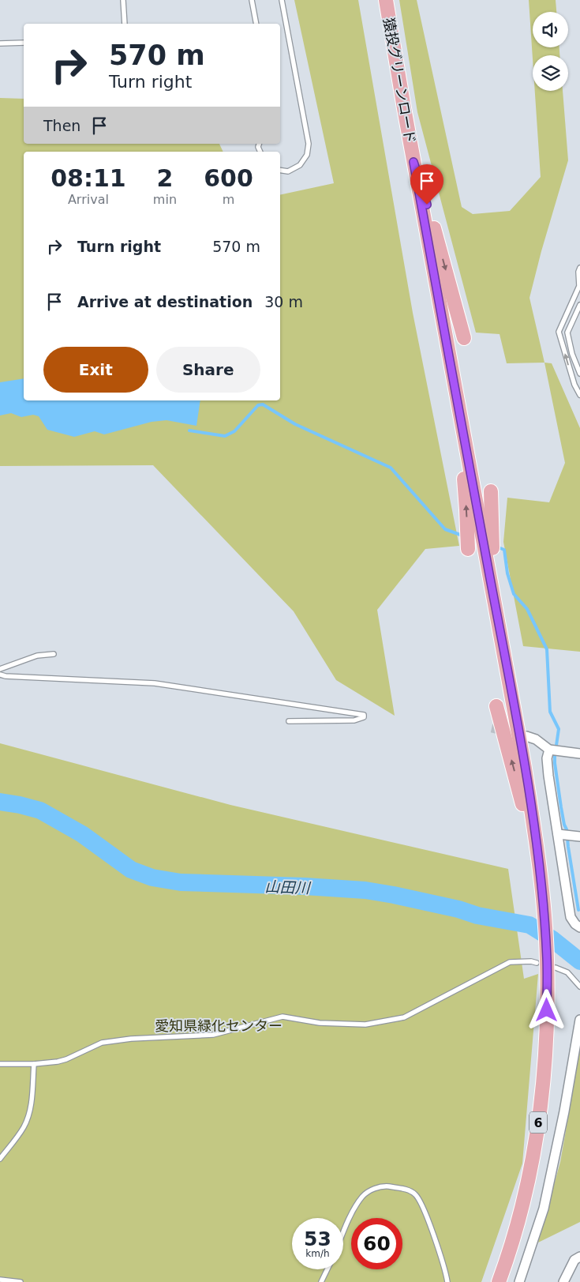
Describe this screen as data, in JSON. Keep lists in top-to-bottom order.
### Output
{
  "streets": {
    "main road": ["猿投グリーンロード", "6"]
  },
  "water": ["山田川"],
  "parks": ["愛知県緑化センター"],
  "page": {
    "turn": ["570 m", "Turn right"],
    "then": "Then",
    "eta": [
      "08:11",
      "Arrival",
      "2",
      "min",
      "600",
      "m"
    ],
    "list": [
      {
        "name": "Turn right",
        "value": "570 m"
      },
      {
        "name": "Arrive at destination",
        "value": "30 m"
      }
    ],
    "buttons": ["Exit", "Share"],
    "speed": "53 km/h",
    "limit": "60"
  }
}
